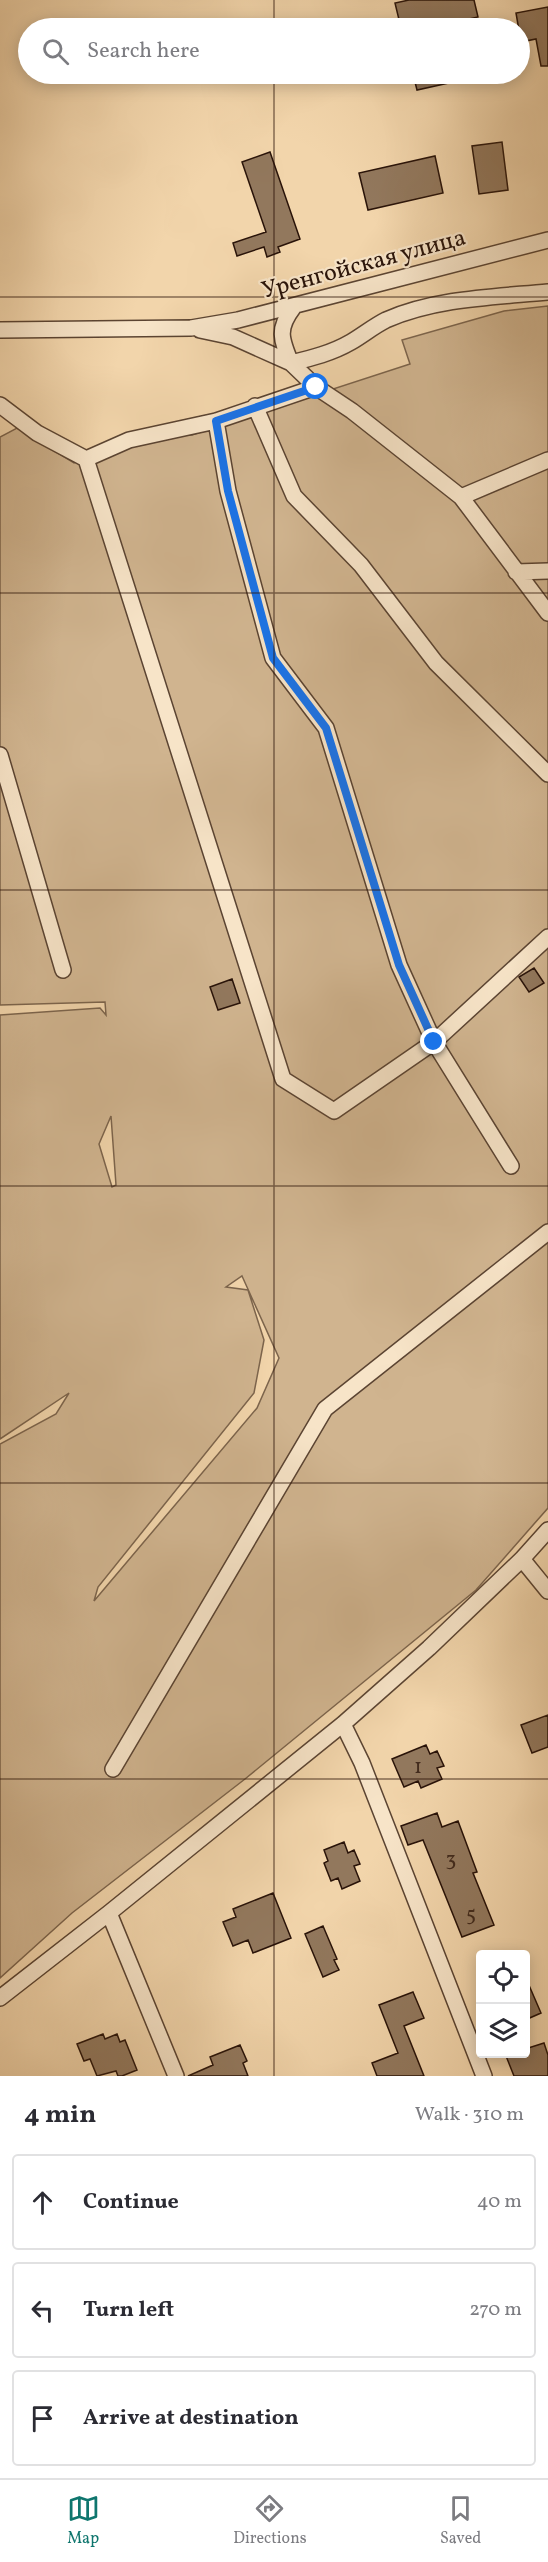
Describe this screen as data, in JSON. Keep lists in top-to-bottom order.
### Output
{
  "streets": {
    "street": ["Уренгойская улица"]
  },
  "house_numbers": ["1", "3", "5"],
  "page": {
    "search": "Search here",
    "heading": ["4 min", "Walk · 310 m"],
    "list": [
      ["Continue", "40 m"],
      ["Turn left", "270 m"],
      "Arrive at destination"
    ],
    "nav": ["Map", "Directions", "Saved"]
  }
}
